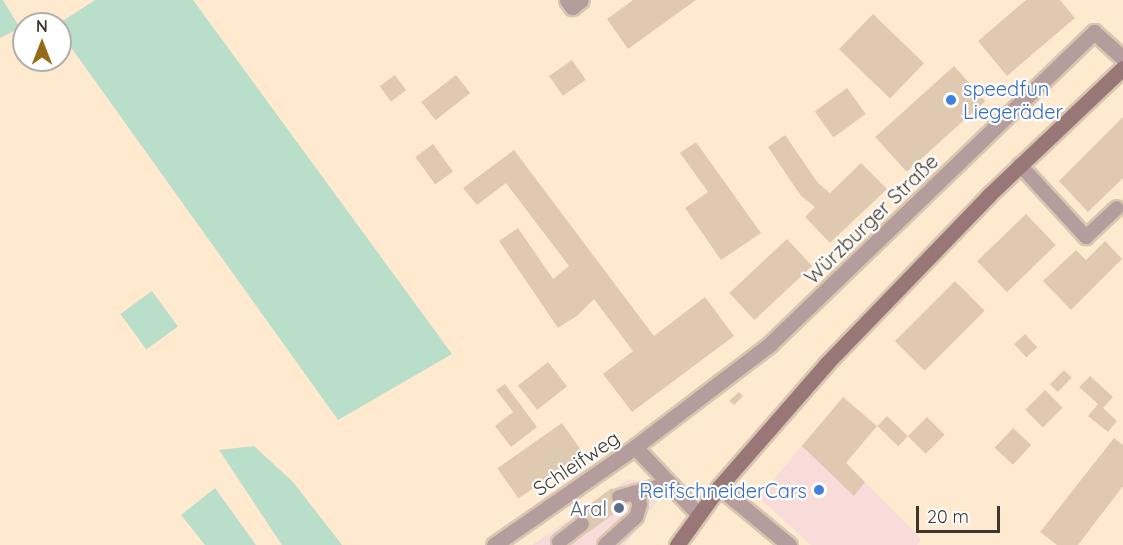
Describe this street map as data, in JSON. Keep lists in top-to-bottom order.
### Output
{
  "streets": {
    "street": ["Würzburger Straße", "Schleifweg"]
  },
  "crossings": [
    ["Würzburger Straße", "Schleifweg"]
  ],
  "places": ["speedfun Liegeräder", "ReifschneiderCars", "Aral"],
  "scale_bar": "20 m",
  "north": "top"
}
